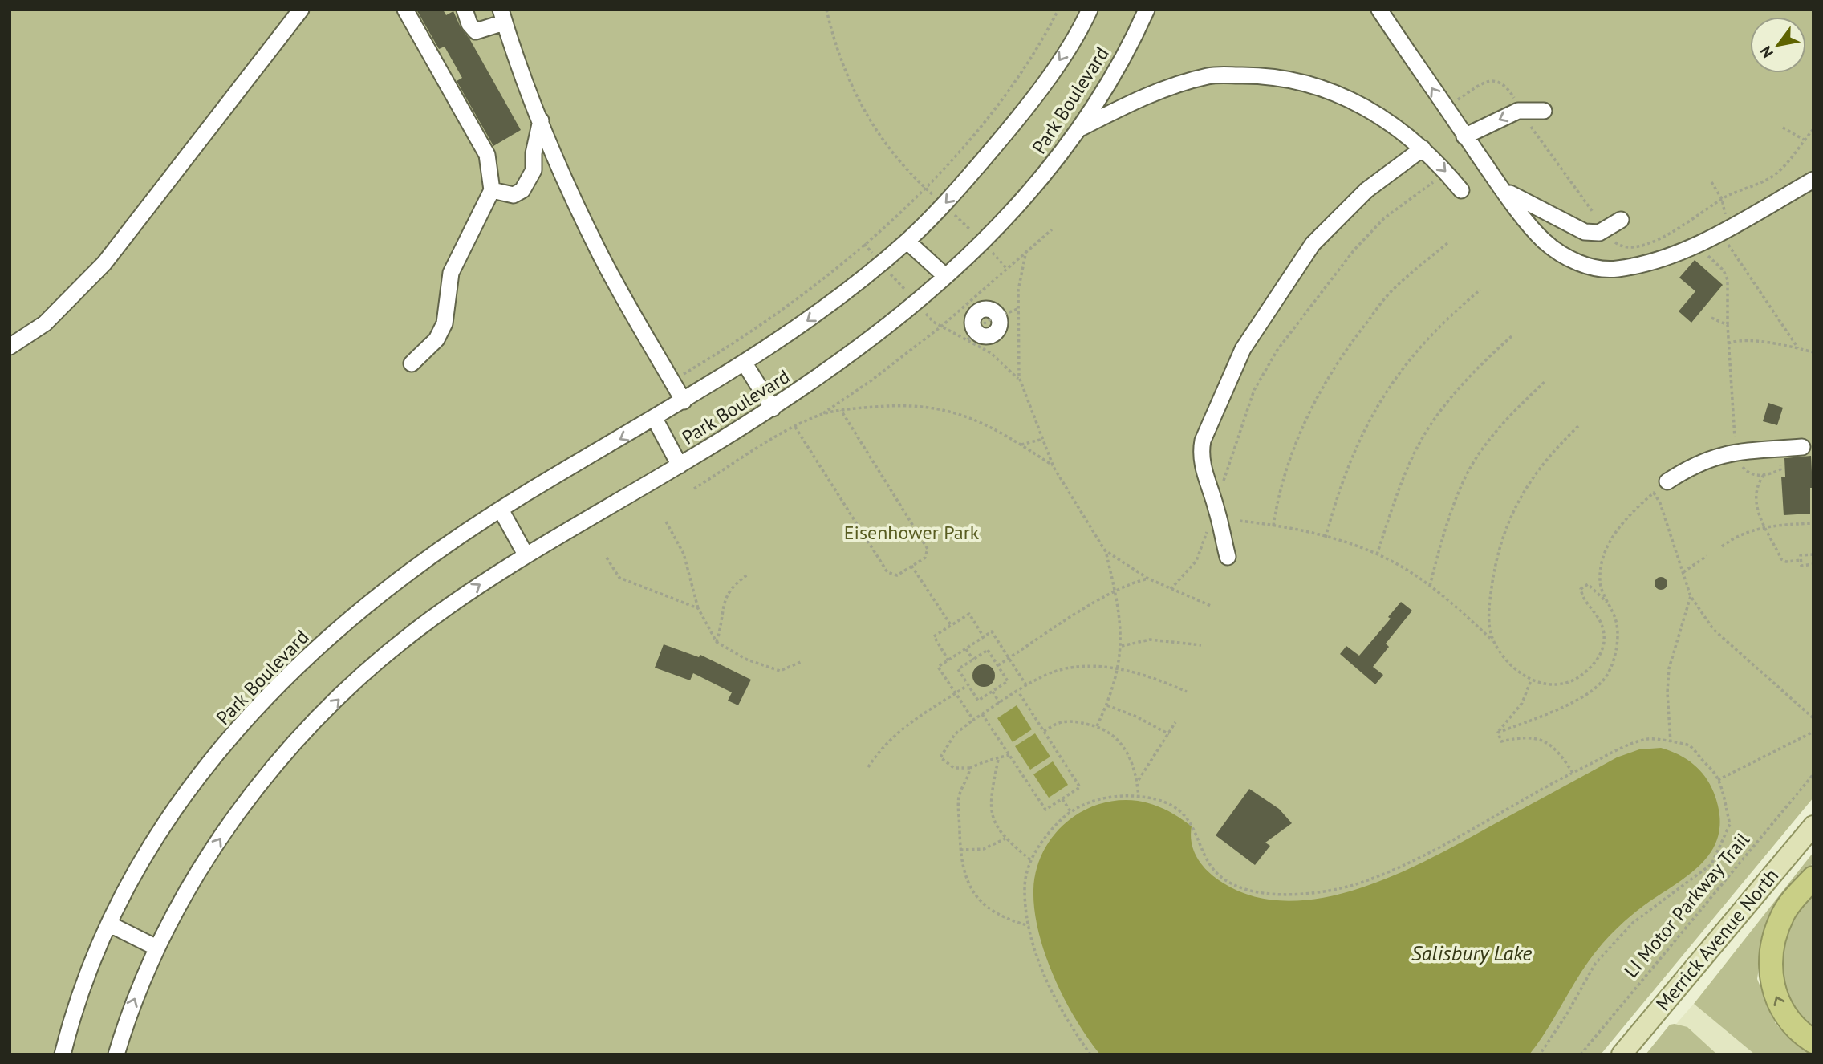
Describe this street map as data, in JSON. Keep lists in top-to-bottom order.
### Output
{
  "streets": {
    "main road": ["Merrick Avenue North"],
    "street": ["Park Boulevard"],
    "path": ["LI Motor Parkway Trail"]
  },
  "water": ["Salisbury Lake"],
  "parks": ["Eisenhower Park"],
  "north": "bottom left"
}
